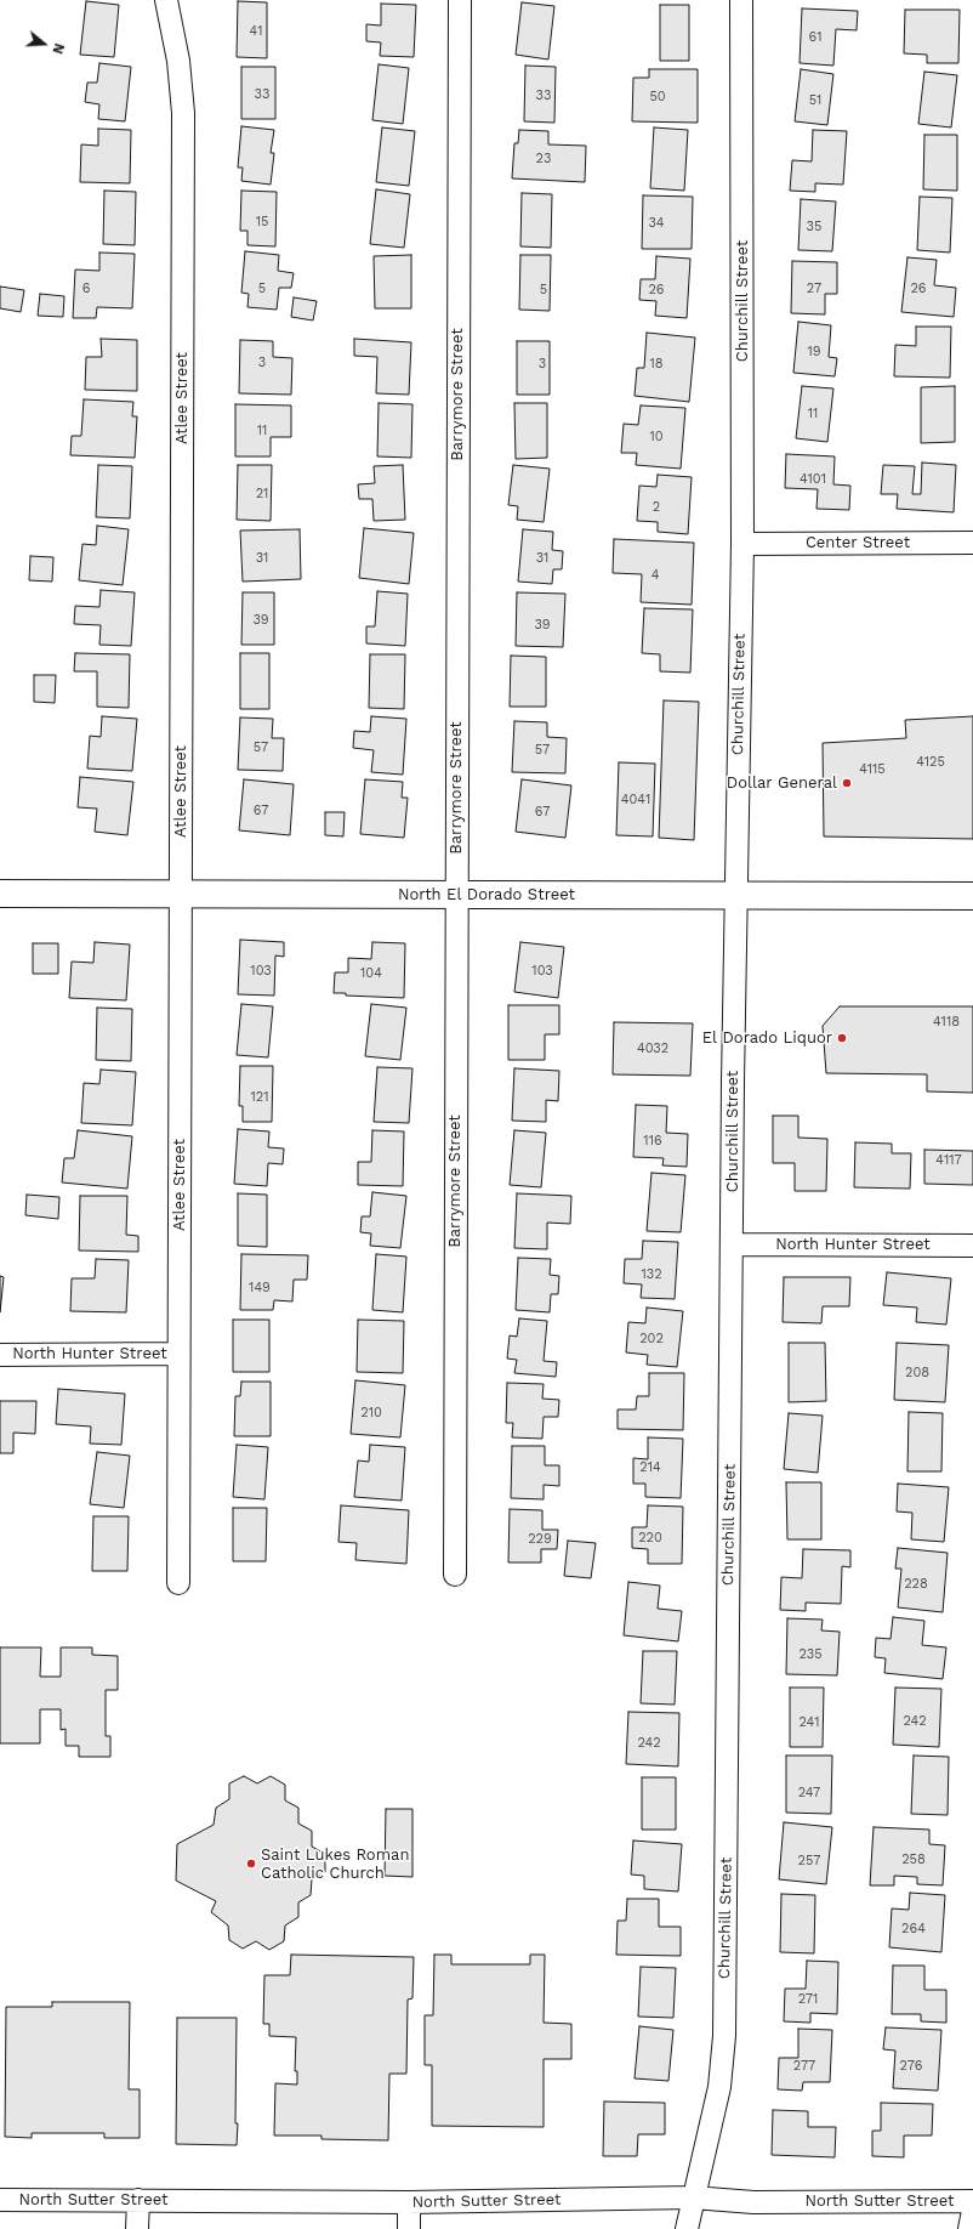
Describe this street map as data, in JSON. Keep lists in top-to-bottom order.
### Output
{
  "streets": {
    "main road": ["North El Dorado Street"],
    "street": [
      "Churchill Street",
      "Barrymore Street",
      "Atlee Street",
      "Center Street",
      "North Hunter Street",
      "North Sutter Street"
    ]
  },
  "crossings": [
    ["Churchill Street", "Center Street"],
    ["Churchill Street", "North El Dorado Street"],
    ["Churchill Street", "North Hunter Street"],
    ["Churchill Street", "North Sutter Street"],
    ["Barrymore Street", "North El Dorado Street"],
    ["Atlee Street", "North El Dorado Street"],
    ["Atlee Street", "North Hunter Street"]
  ],
  "places": ["Dollar General", "El Dorado Liquor", "Saint Lukes Roman Catholic Church"],
  "house_numbers": [
    "41",
    "61",
    "33",
    "33",
    "50",
    "51",
    "23",
    "15",
    "34",
    "35",
    "6",
    "5",
    "27",
    "26",
    "5",
    "26",
    "19",
    "3",
    "3",
    "18",
    "11",
    "11",
    "10",
    "4101",
    "21",
    "2",
    "31",
    "31",
    "4",
    "39",
    "39",
    "57",
    "57",
    "4125",
    "4115",
    "4041",
    "67",
    "67",
    "103",
    "103",
    "104",
    "4118",
    "4032",
    "121",
    "116",
    "4117",
    "132",
    "149",
    "202",
    "208",
    "210",
    "214",
    "220",
    "229",
    "228",
    "235",
    "242",
    "241",
    "242",
    "247",
    "258",
    "257",
    "264",
    "271",
    "277",
    "276"
  ],
  "north": "right"
}
